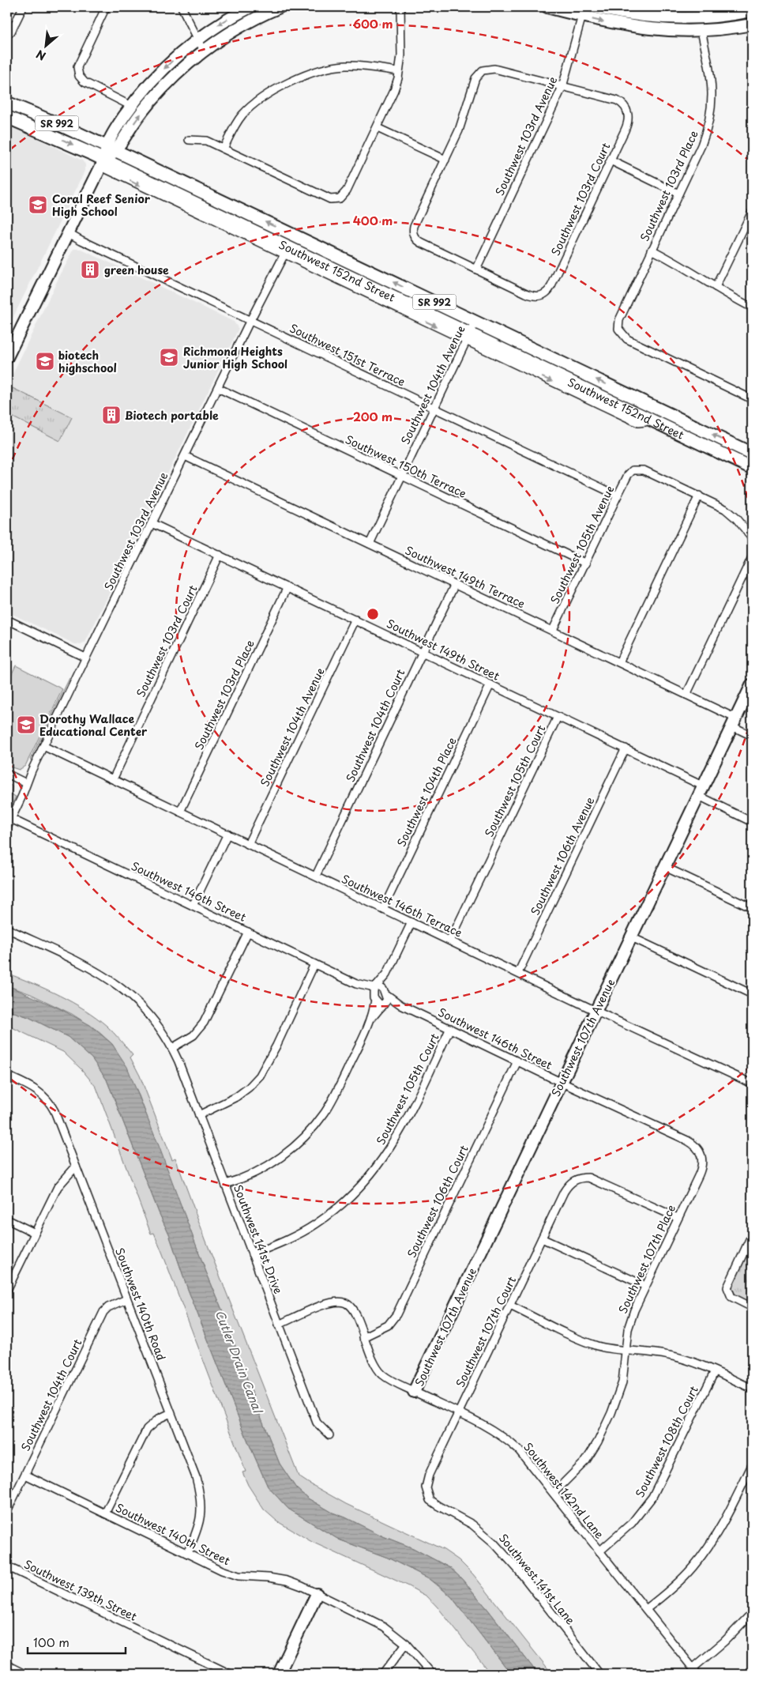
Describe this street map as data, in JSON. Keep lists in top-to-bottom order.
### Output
{
  "streets": {
    "main road": ["SR 992", "Southwest 152nd Street"],
    "street": [
      "Southwest 103rd Avenue",
      "Southwest 103rd Place",
      "Southwest 103rd Court",
      "Southwest 151st Terrace",
      "Southwest 104th Avenue",
      "Southwest 150th Terrace",
      "Southwest 105th Avenue",
      "Southwest 149th Terrace",
      "Southwest 149th Street",
      "Southwest 104th Court",
      "Southwest 105th Court",
      "Southwest 104th Place",
      "Southwest 106th Avenue",
      "Southwest 146th Street",
      "Southwest 146th Terrace",
      "Southwest 107th Avenue",
      "Southwest 106th Court",
      "Southwest 141st Drive",
      "Southwest 107th Place",
      "Southwest 140th Road",
      "Southwest 107th Court",
      "Southwest 108th Court",
      "Southwest 142nd Lane",
      "Southwest 140th Street",
      "Southwest 141st Lane",
      "Southwest 139th Street"
    ]
  },
  "crossings": [
    ["Southwest 103rd Avenue", "Southwest 103rd Court"],
    ["Southwest 103rd Avenue", "Southwest 152nd Street"],
    ["Southwest 103rd Avenue", "Southwest 151st Terrace"],
    ["Southwest 103rd Avenue", "Southwest 150th Terrace"],
    ["Southwest 103rd Avenue", "Southwest 149th Terrace"],
    ["Southwest 103rd Avenue", "Southwest 149th Street"],
    ["Southwest 103rd Avenue", "Southwest 146th Street"],
    ["Southwest 103rd Avenue", "Southwest 146th Terrace"],
    ["Southwest 103rd Place", "Southwest 149th Street"],
    ["Southwest 103rd Place", "Southwest 146th Terrace"],
    ["Southwest 103rd Court", "Southwest 149th Street"],
    ["Southwest 103rd Court", "Southwest 146th Terrace"],
    ["Southwest 152nd Street", "Southwest 104th Avenue"],
    ["Southwest 151st Terrace", "Southwest 104th Avenue"],
    ["Southwest 151st Terrace", "Southwest 105th Avenue"],
    ["Southwest 104th Avenue", "Southwest 150th Terrace"],
    ["Southwest 104th Avenue", "Southwest 149th Terrace"],
    ["Southwest 104th Avenue", "Southwest 149th Street"],
    ["Southwest 104th Avenue", "Southwest 146th Terrace"],
    ["Southwest 150th Terrace", "Southwest 105th Avenue"],
    ["Southwest 105th Avenue", "Southwest 149th Terrace"],
    ["Southwest 149th Terrace", "Southwest 104th Court"],
    ["Southwest 149th Terrace", "Southwest 107th Avenue"],
    ["Southwest 149th Street", "Southwest 104th Court"],
    ["Southwest 149th Street", "Southwest 105th Court"],
    ["Southwest 149th Street", "Southwest 104th Place"],
    ["Southwest 149th Street", "Southwest 106th Avenue"],
    ["Southwest 149th Street", "Southwest 107th Avenue"],
    ["Southwest 104th Court", "Southwest 146th Terrace"],
    ["Southwest 104th Court", "Southwest 140th Road"],
    ["Southwest 104th Court", "Southwest 140th Street"],
    ["Southwest 105th Court", "Southwest 146th Street"],
    ["Southwest 105th Court", "Southwest 146th Terrace"],
    ["Southwest 105th Court", "Southwest 141st Drive"],
    ["Southwest 104th Place", "Southwest 146th Terrace"],
    ["Southwest 106th Avenue", "Southwest 146th Terrace"],
    ["Southwest 146th Street", "Southwest 107th Avenue"],
    ["Southwest 146th Street", "Southwest 106th Court"],
    ["Southwest 146th Street", "Southwest 107th Place"],
    ["Southwest 146th Terrace", "Southwest 107th Avenue"],
    ["Southwest 107th Avenue", "Southwest 142nd Lane"],
    ["Southwest 106th Court", "Southwest 142nd Lane"],
    ["Southwest 141st Drive", "Southwest 142nd Lane"],
    ["Southwest 107th Place", "Southwest 107th Court"],
    ["Southwest 107th Place", "Southwest 142nd Lane"],
    ["Southwest 140th Road", "Southwest 140th Street"],
    ["Southwest 107th Court", "Southwest 142nd Lane"],
    ["Southwest 107th Court", "Southwest 141st Lane"],
    ["Southwest 108th Court", "Southwest 142nd Lane"]
  ],
  "water": ["Cutler Drain Canal"],
  "places": {
    "school or university": [
      "Coral Reef Senior High School",
      "Richmond Heights Junior High School",
      "biotech highschool",
      "Dorothy Wallace Educational Center"
    ],
    "building": ["green house", "Biotech portable"]
  },
  "scale_bar": "100 m",
  "north": "bottom left",
  "rings": ["600 m", "400 m", "200 m"]
}
